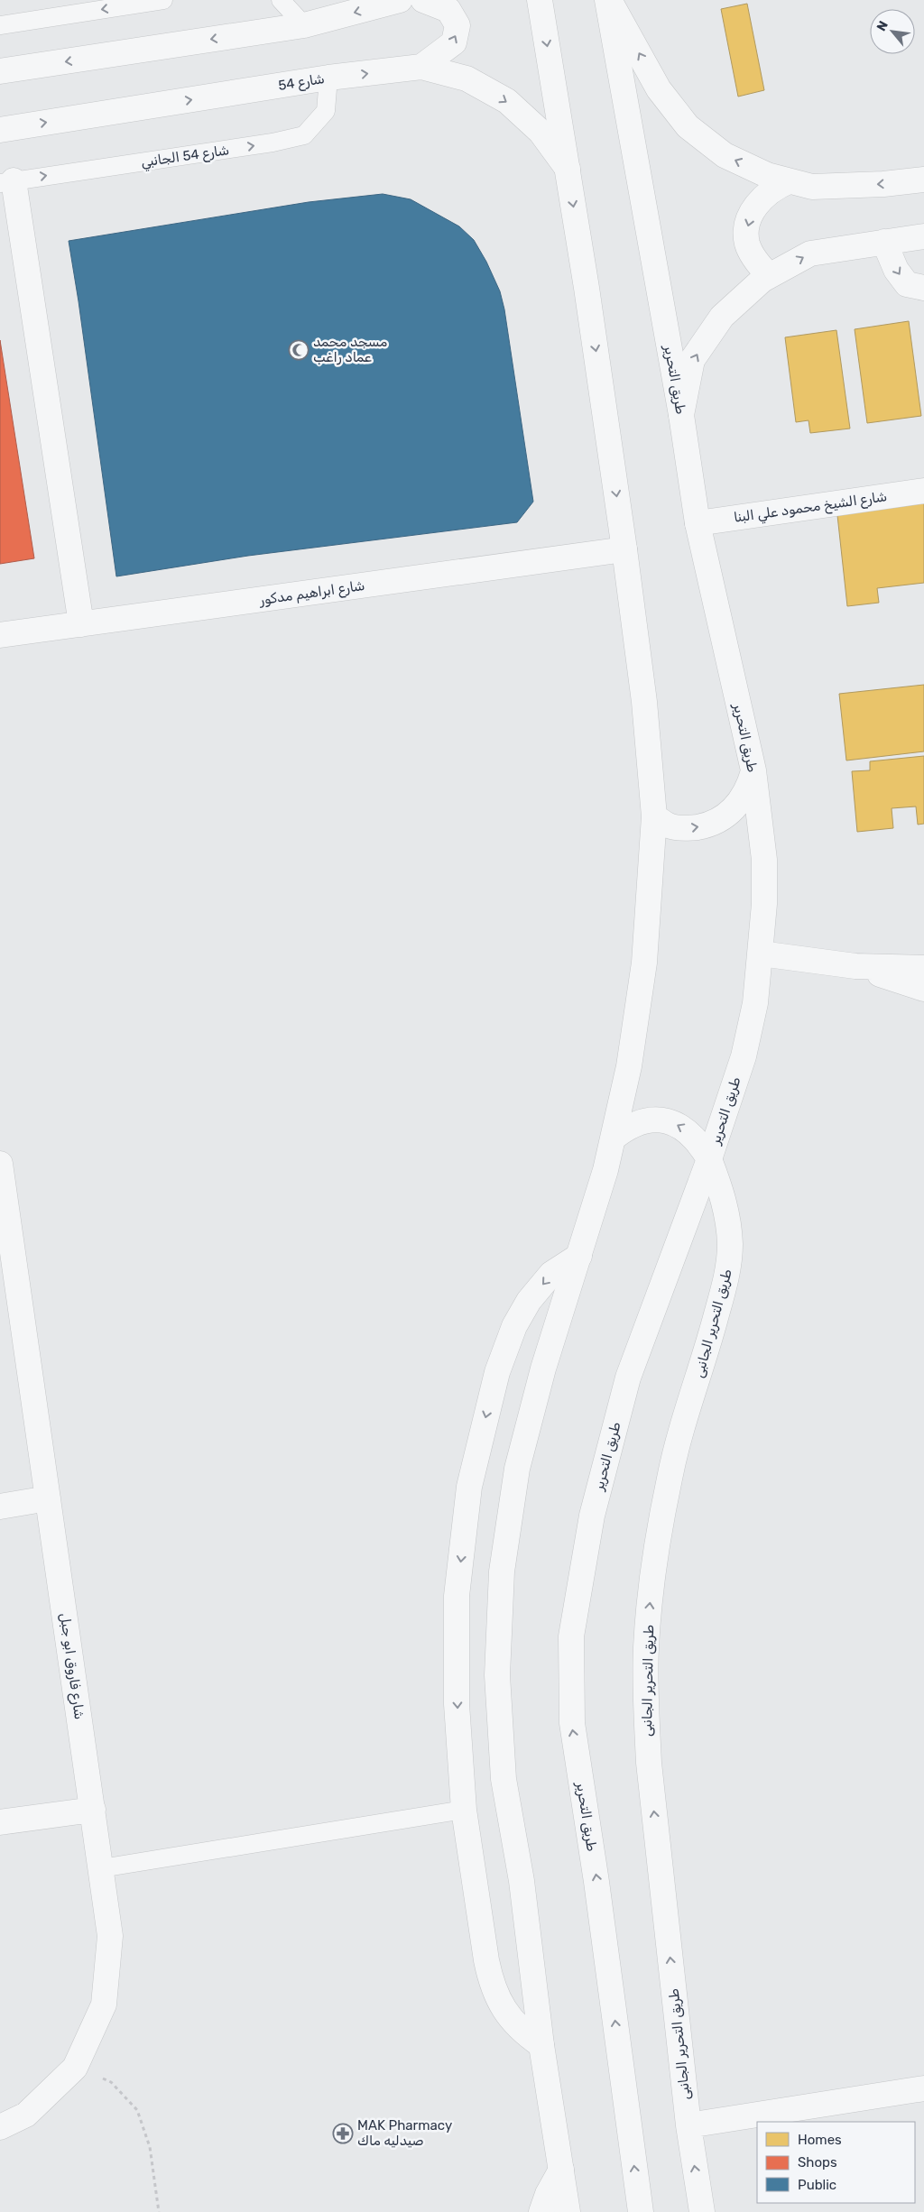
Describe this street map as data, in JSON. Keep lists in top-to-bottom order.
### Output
{
  "streets": {
    "street": [
      "شارع 54",
      "طريق التحرير",
      "شارع الشيخ محمود علي البنا",
      "شارع ابراهيم مدكور",
      "طريق التحرير الجانبى",
      "شارع فاروق ابو جبل"
    ],
    "lane": ["شارع 54 الجانبي"]
  },
  "crossings": [
    ["شارع 54", "شارع 54 الجانبي"],
    ["طريق التحرير", "شارع الشيخ محمود علي البنا"],
    ["طريق التحرير", "طريق التحرير الجانبى"]
  ],
  "places": {
    "mosque": ["مسجد محمد عماد راغب"],
    "pharmacy": ["MAK Pharmacy صيدليه ماك"]
  },
  "legend": ["Homes", "Shops", "Public"],
  "north": "top left"
}
